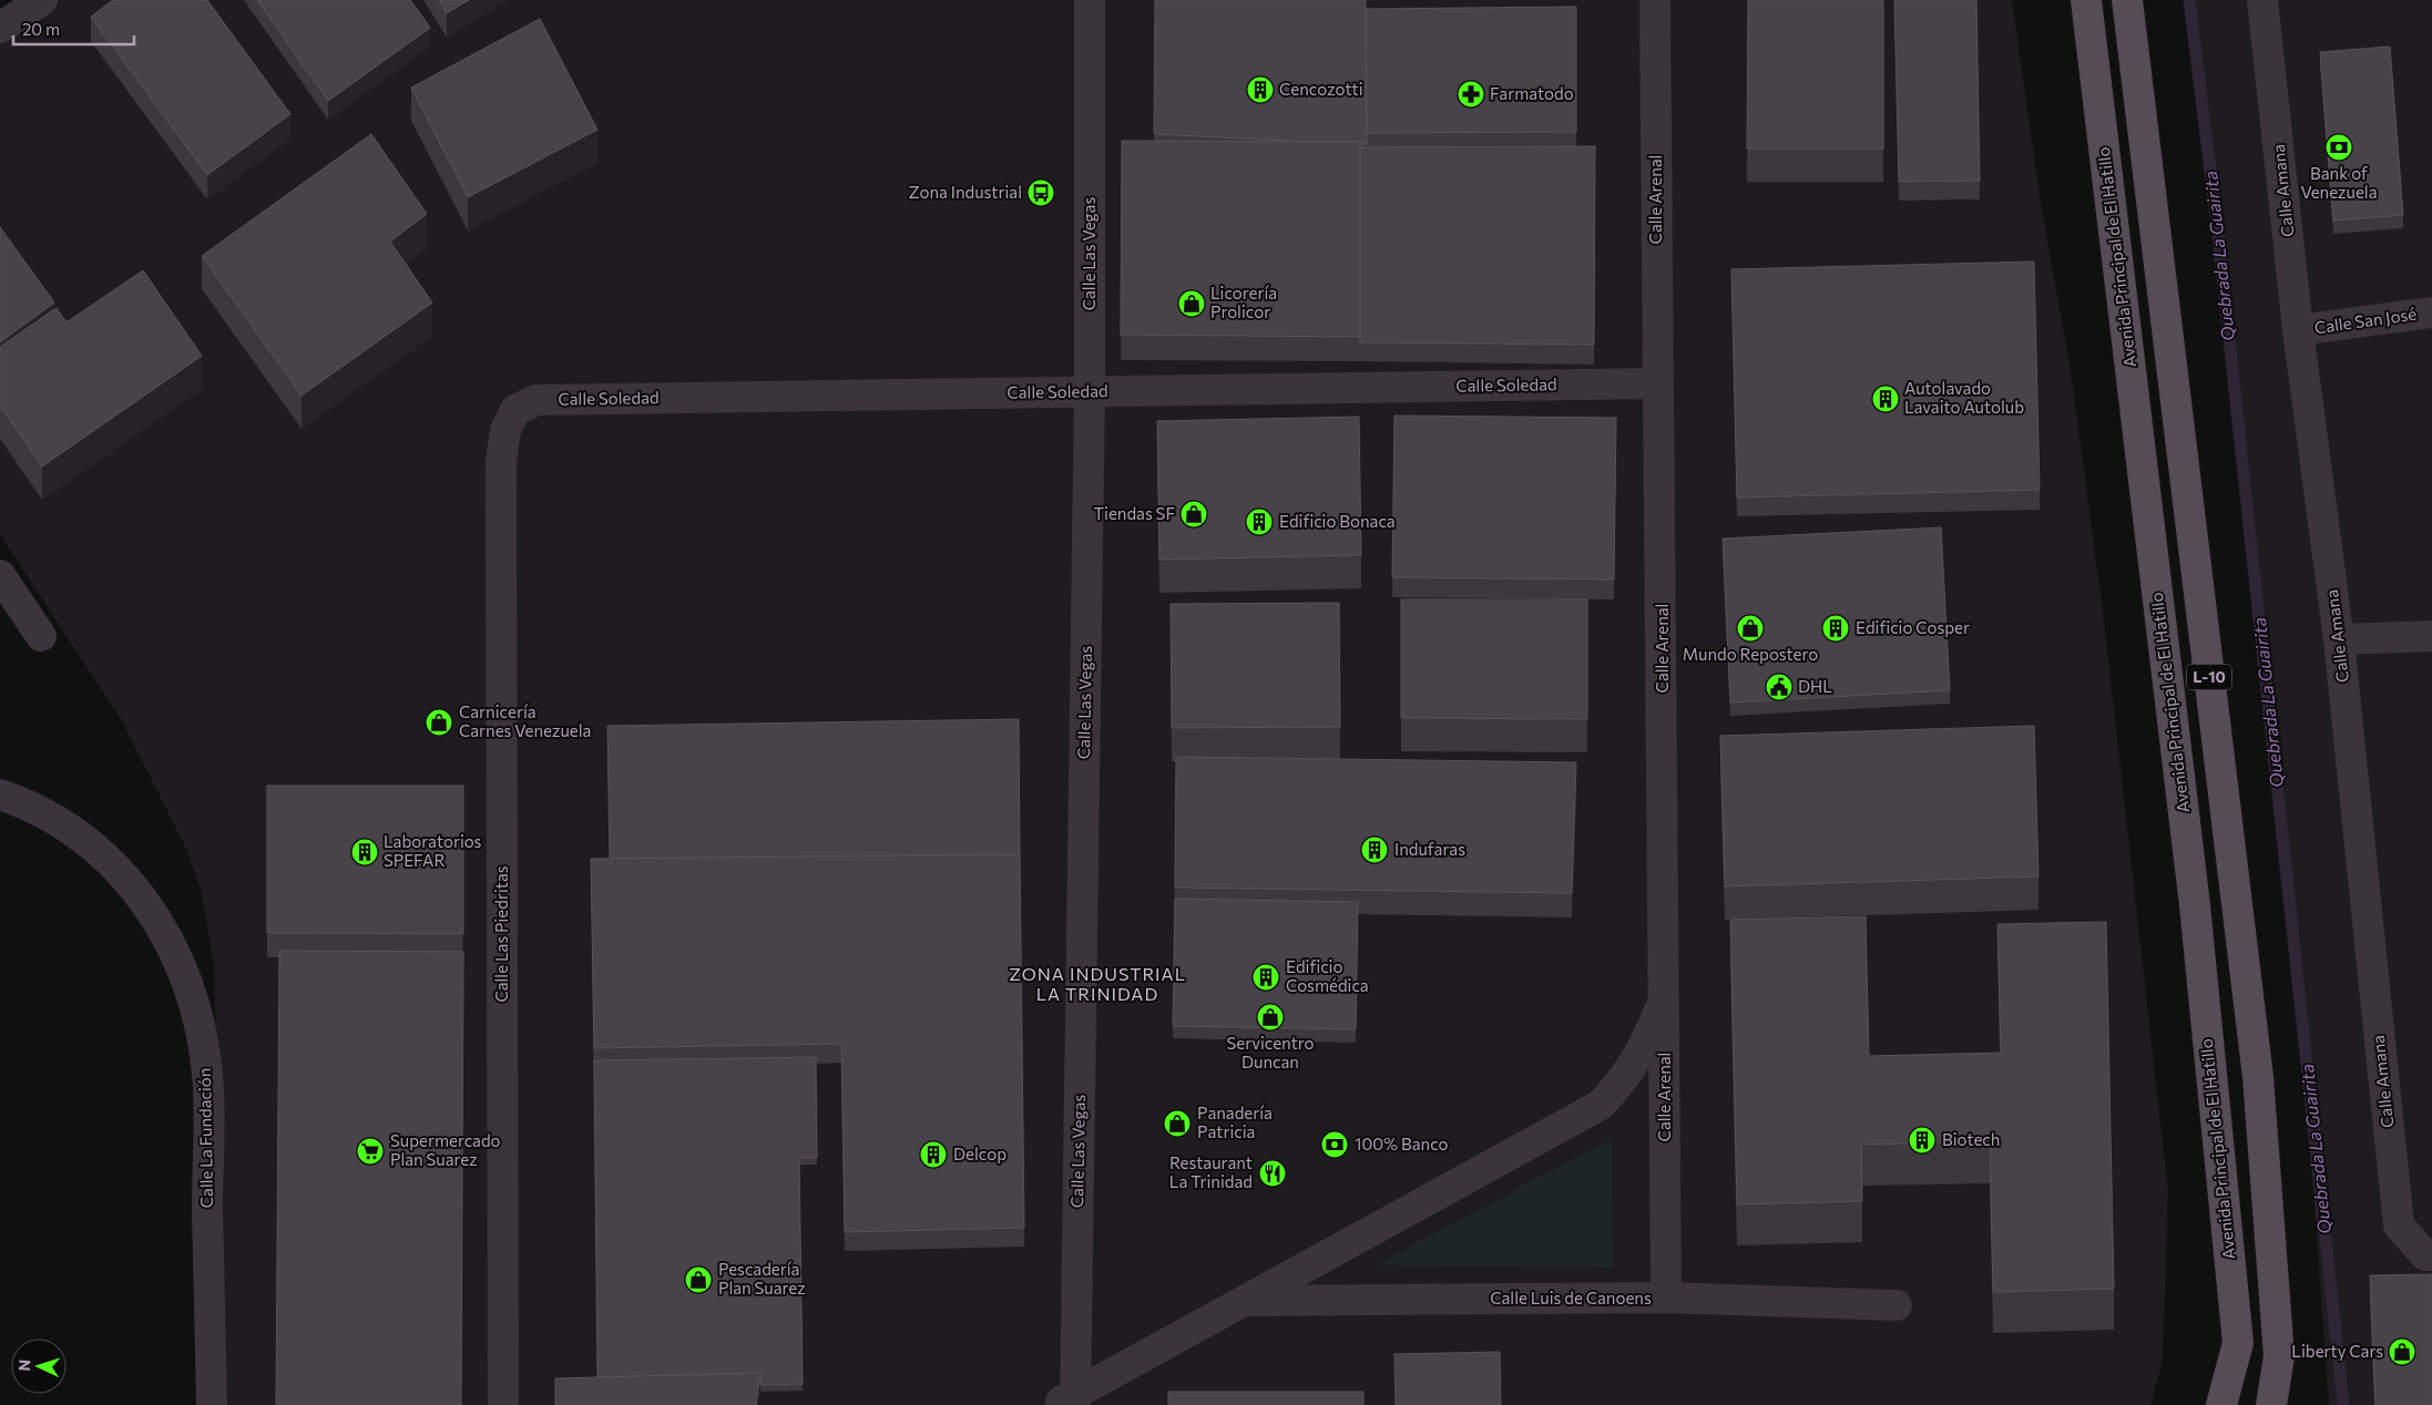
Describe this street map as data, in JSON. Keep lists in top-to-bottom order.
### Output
{
  "streets": {
    "main road": ["Avenida Principal de El Hatillo", "L-10"],
    "street": [
      "Calle Amana",
      "Calle Arenal",
      "Calle Las Vegas",
      "Calle San José",
      "Calle Soledad",
      "Calle Las Piedritas",
      "Calle La Fundación",
      "Calle Luis de Canoens"
    ]
  },
  "crossings": [
    ["Calle Amana", "Calle San José"],
    ["Calle Arenal", "Calle Soledad"],
    ["Calle Arenal", "Calle Luis de Canoens"],
    ["Calle Las Vegas", "Calle Soledad"],
    ["Calle Las Vegas", "Calle Luis de Canoens"],
    ["Calle Soledad", "Calle Las Piedritas"]
  ],
  "districts": ["ZONA INDUSTRIAL LA TRINIDAD"],
  "water": ["Quebrada La Guairita"],
  "places": {
    "building": [
      "Cencozotti",
      "Autolavado Lavaito Autolub",
      "Edificio Bonaca",
      "Edificio Cosper",
      "Indufaras",
      "Laboratorios SPEFAR",
      "Edificio Cosmédica",
      "Biotech",
      "Delcop"
    ],
    "pharmacy": ["Farmatodo"],
    "bank": ["Bank of Venezuela", "100% Banco"],
    "bus stop": ["Zona Industrial"],
    "shop": [
      "Licorería Prolicor",
      "Tiendas SF",
      "Mundo Repostero",
      "Carnicería Carnes Venezuela",
      "Servicentro Duncan",
      "Panadería Patricia",
      "Pescadería Plan Suarez",
      "Liberty Cars"
    ],
    "public building": ["DHL"],
    "supermarket": ["Supermercado Plan Suarez"],
    "restaurant": ["Restaurant La Trinidad"]
  },
  "scale_bar": "20 m",
  "north": "left"
}
